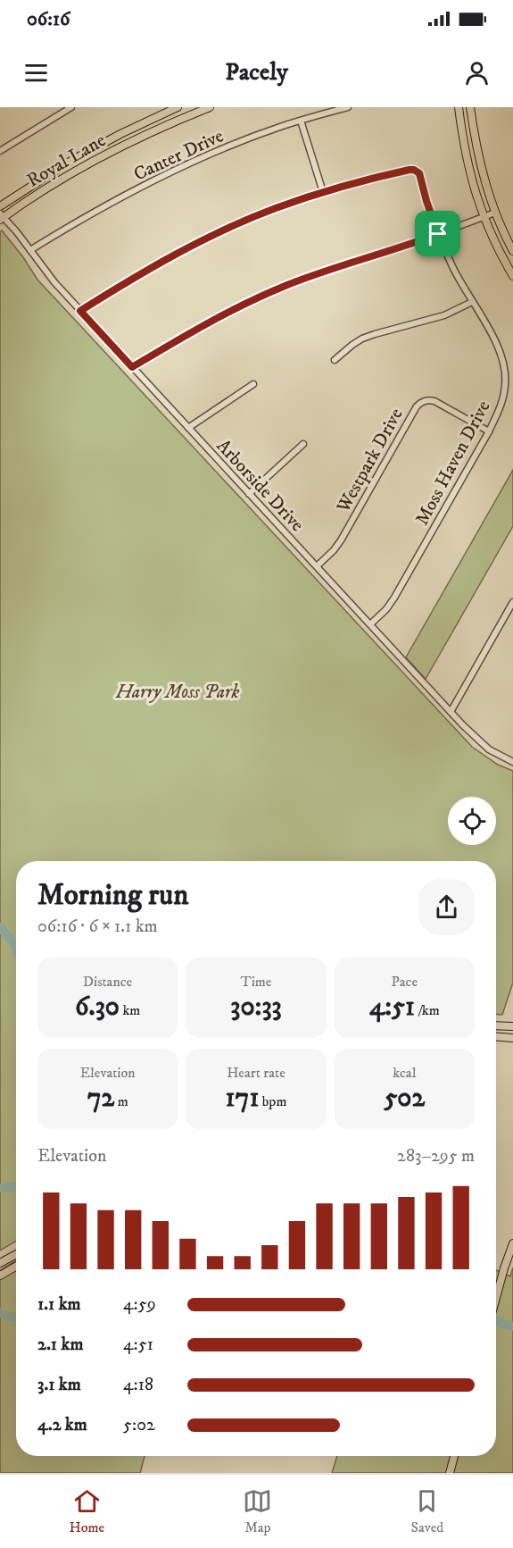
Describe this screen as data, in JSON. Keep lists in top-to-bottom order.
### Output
{
  "streets": {
    "main road": ["Royal Lane"],
    "street": [
      "Canter Drive",
      "Westpark Drive",
      "Moss Haven Drive",
      "Arborside Drive"
    ]
  },
  "crossings": [
    ["Canter Drive", "Arborside Drive"],
    ["Royal Lane", "Arborside Drive"],
    ["Westpark Drive", "Moss Haven Drive"],
    ["Westpark Drive", "Arborside Drive"],
    ["Moss Haven Drive", "Arborside Drive"]
  ],
  "parks": ["Harry Moss Park"],
  "page": {
    "status": "06:16",
    "header": "Pacely",
    "heading": ["Morning run", "06:16 · 6 × 1.1 km"],
    "stats": [
      ["Distance", "6.30 km"],
      ["Time", "30:33"],
      ["Pace", "4:51 /km"],
      ["Elevation", "72 m"],
      ["Heart rate", "171 bpm"],
      ["kcal", "502"]
    ],
    "chart": ["Elevation", "283–295 m"],
    "list": [
      {
        "name": "1.1 km",
        "note": "4:59"
      },
      {
        "name": "2.1 km",
        "note": "4:51"
      },
      {
        "name": "3.1 km",
        "note": "4:18"
      },
      {
        "name": "4.2 km",
        "note": "5:02"
      }
    ],
    "tabs": ["Home", "Map", "Saved"]
  }
}
